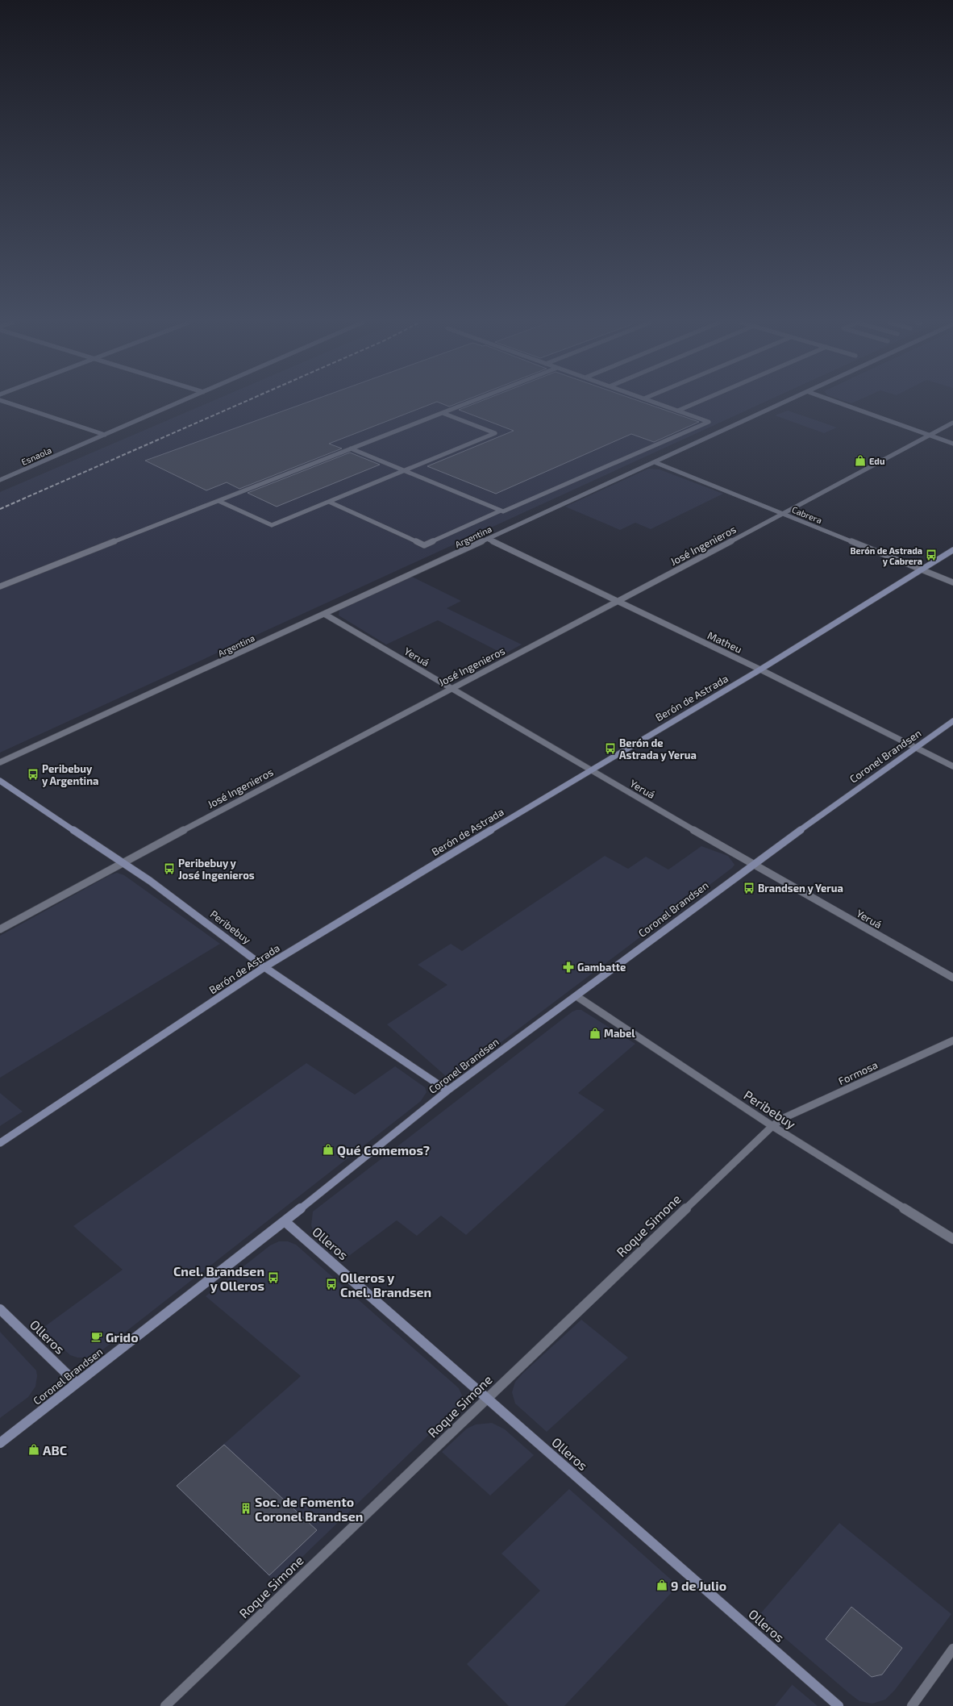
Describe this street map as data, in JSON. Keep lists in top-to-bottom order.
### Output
{
  "streets": {
    "street": [
      "Esnaola",
      "Cabrera",
      "Argentina",
      "José Ingenieros",
      "Matheu",
      "Yeruá",
      "Berón de Astrada",
      "Coronel Brandsen",
      "Peribebuy",
      "Formosa",
      "Roque Simone",
      "Olleros"
    ]
  },
  "crossings": [
    ["Cabrera", "Argentina"],
    ["Cabrera", "José Ingenieros"],
    ["Cabrera", "Berón de Astrada"],
    ["Argentina", "Matheu"],
    ["Argentina", "Yeruá"],
    ["José Ingenieros", "Matheu"],
    ["José Ingenieros", "Yeruá"],
    ["José Ingenieros", "Peribebuy"],
    ["Matheu", "Berón de Astrada"],
    ["Matheu", "Coronel Brandsen"],
    ["Yeruá", "Berón de Astrada"],
    ["Yeruá", "Coronel Brandsen"],
    ["Berón de Astrada", "Peribebuy"],
    ["Coronel Brandsen", "Peribebuy"],
    ["Coronel Brandsen", "Olleros"],
    ["Peribebuy", "Formosa"],
    ["Peribebuy", "Roque Simone"],
    ["Formosa", "Roque Simone"],
    ["Roque Simone", "Olleros"]
  ],
  "places": {
    "shop": [
      "Edu",
      "Mabel",
      "Qué Comemos?",
      "ABC",
      "9 de Julio"
    ],
    "bus stop": [
      "Berón de Astrada y Cabrera",
      "Berón de Astrada y Yerua",
      "Peribebuy y Argentina",
      "Peribebuy y José Ingenieros",
      "Brandsen y Yerua",
      "Cnel. Brandsen y Olleros",
      "Olleros y Cnel. Brandsen"
    ],
    "pharmacy": ["Gambatte"],
    "cafe": ["Grido"],
    "building": ["Soc. de Fomento Coronel Brandsen"]
  }
}
